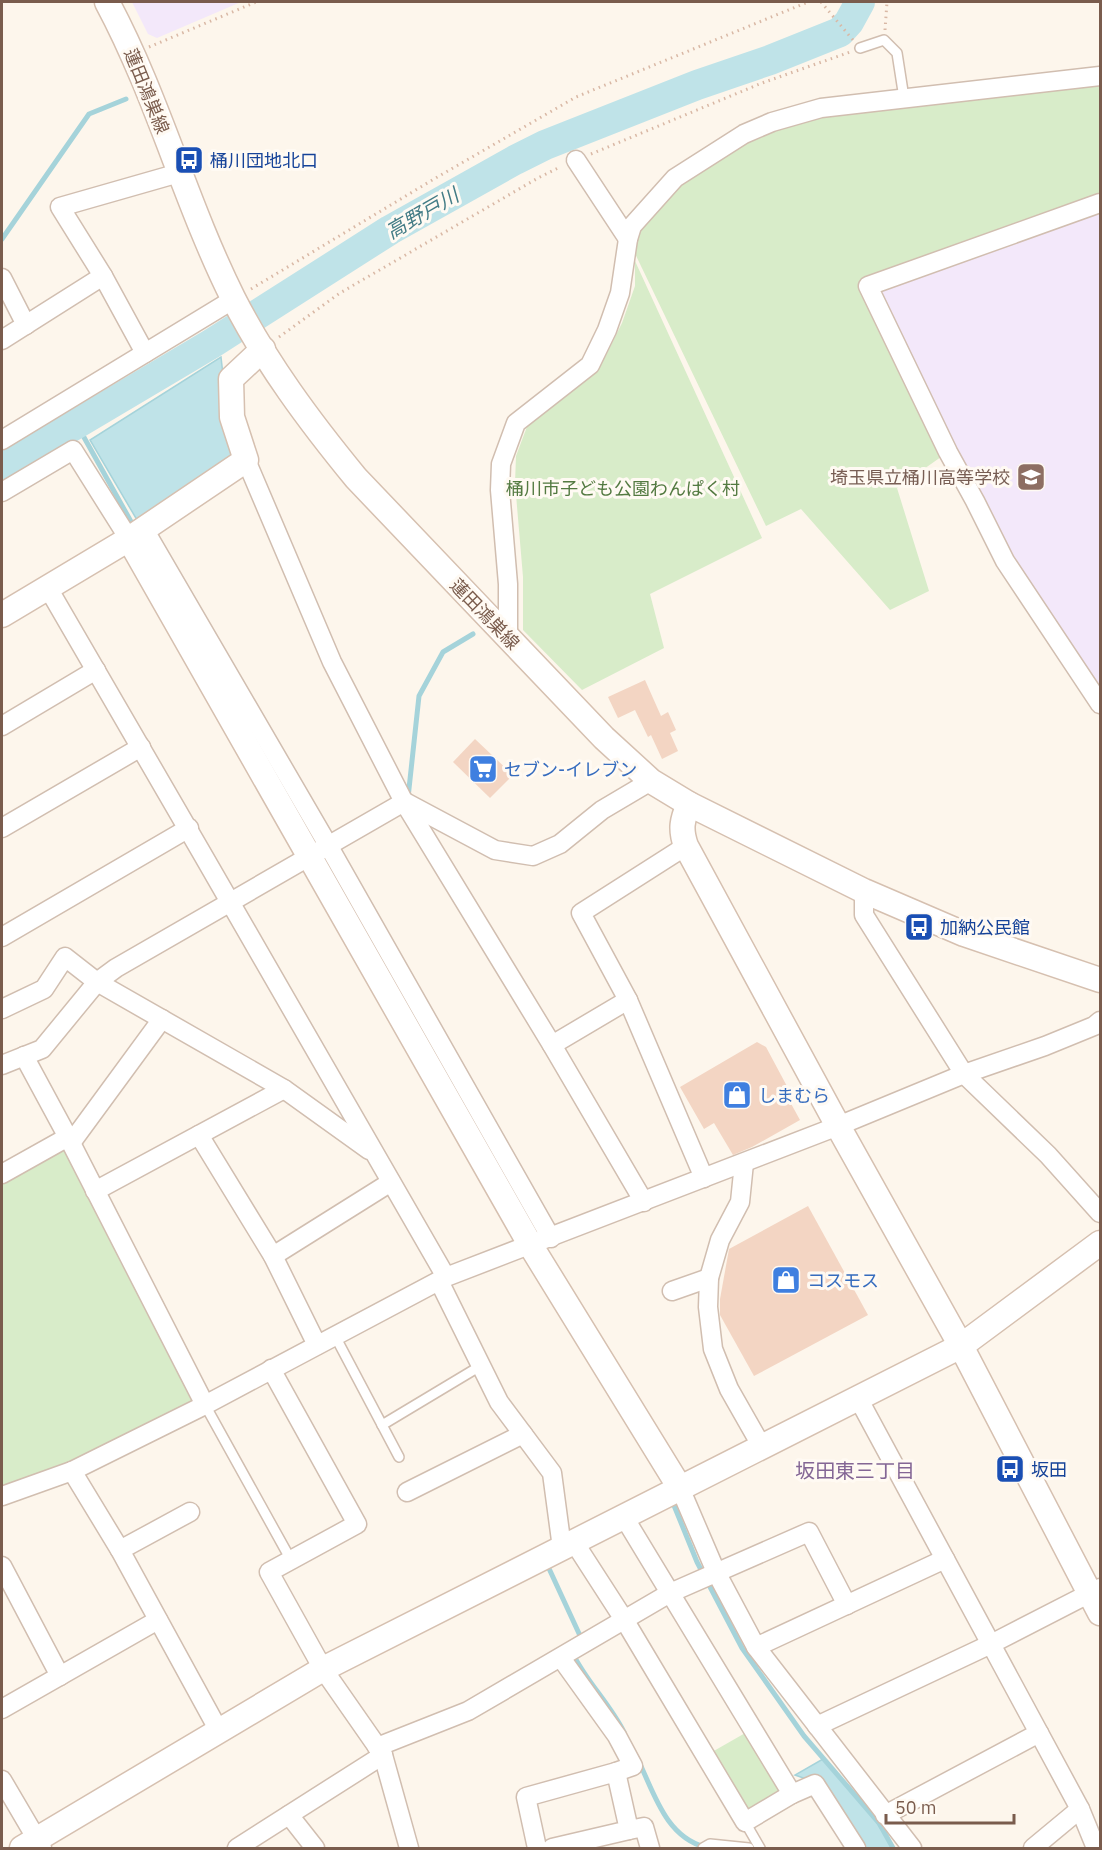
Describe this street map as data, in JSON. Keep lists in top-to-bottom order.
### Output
{
  "streets": {
    "street": ["蓮田鴻巣線"]
  },
  "districts": ["坂田東三丁目"],
  "water": ["高野戸川"],
  "parks": ["桶川市子ども公園わんぱく村"],
  "places": {
    "bus stop": ["桶川団地北口", "加納公民館", "坂田"],
    "school or university": ["埼玉県立桶川高等学校"],
    "supermarket": ["セブン-イレブン"],
    "shop": ["しまむら", "コスモス"]
  },
  "scale_bar": "50 m"
}
